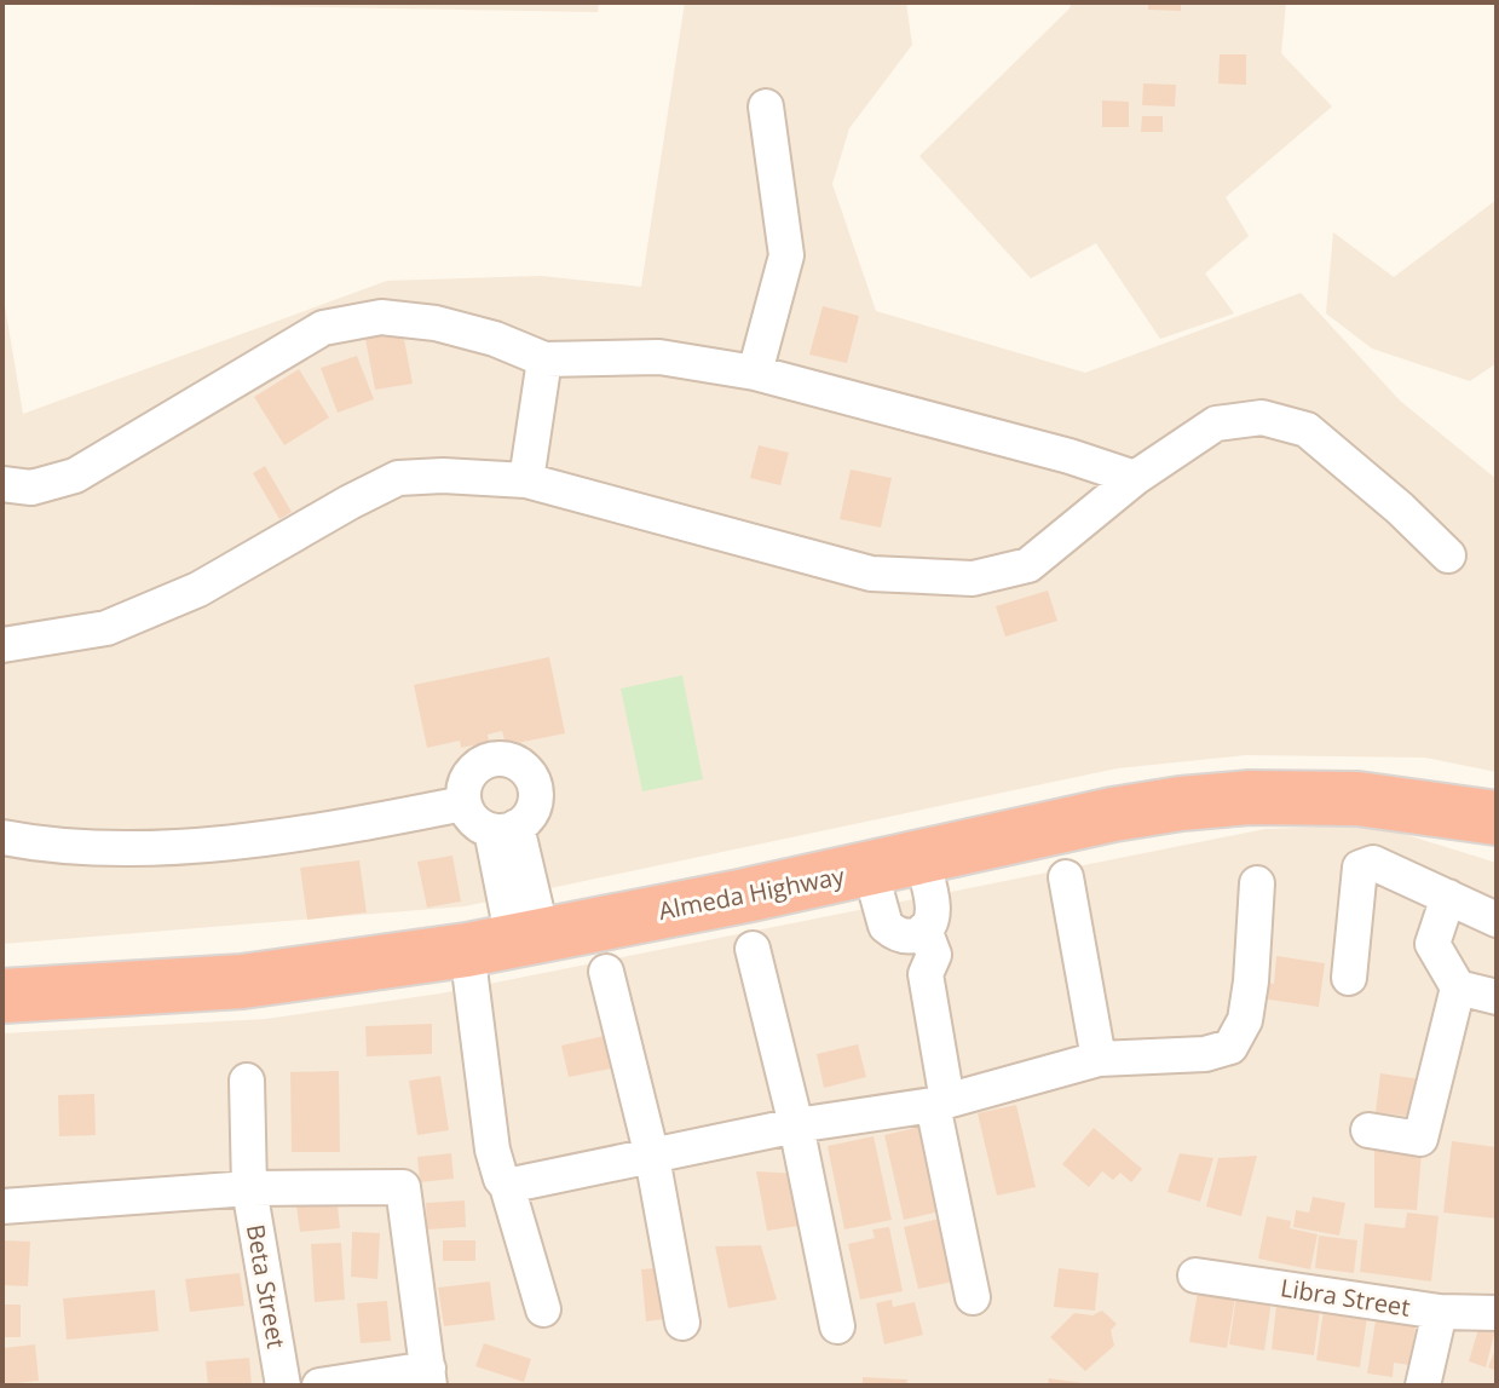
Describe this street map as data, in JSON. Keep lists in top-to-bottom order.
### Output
{
  "streets": {
    "highway": ["Almeda Highway"],
    "street": ["Beta Street", "Libra Street"]
  }
}
